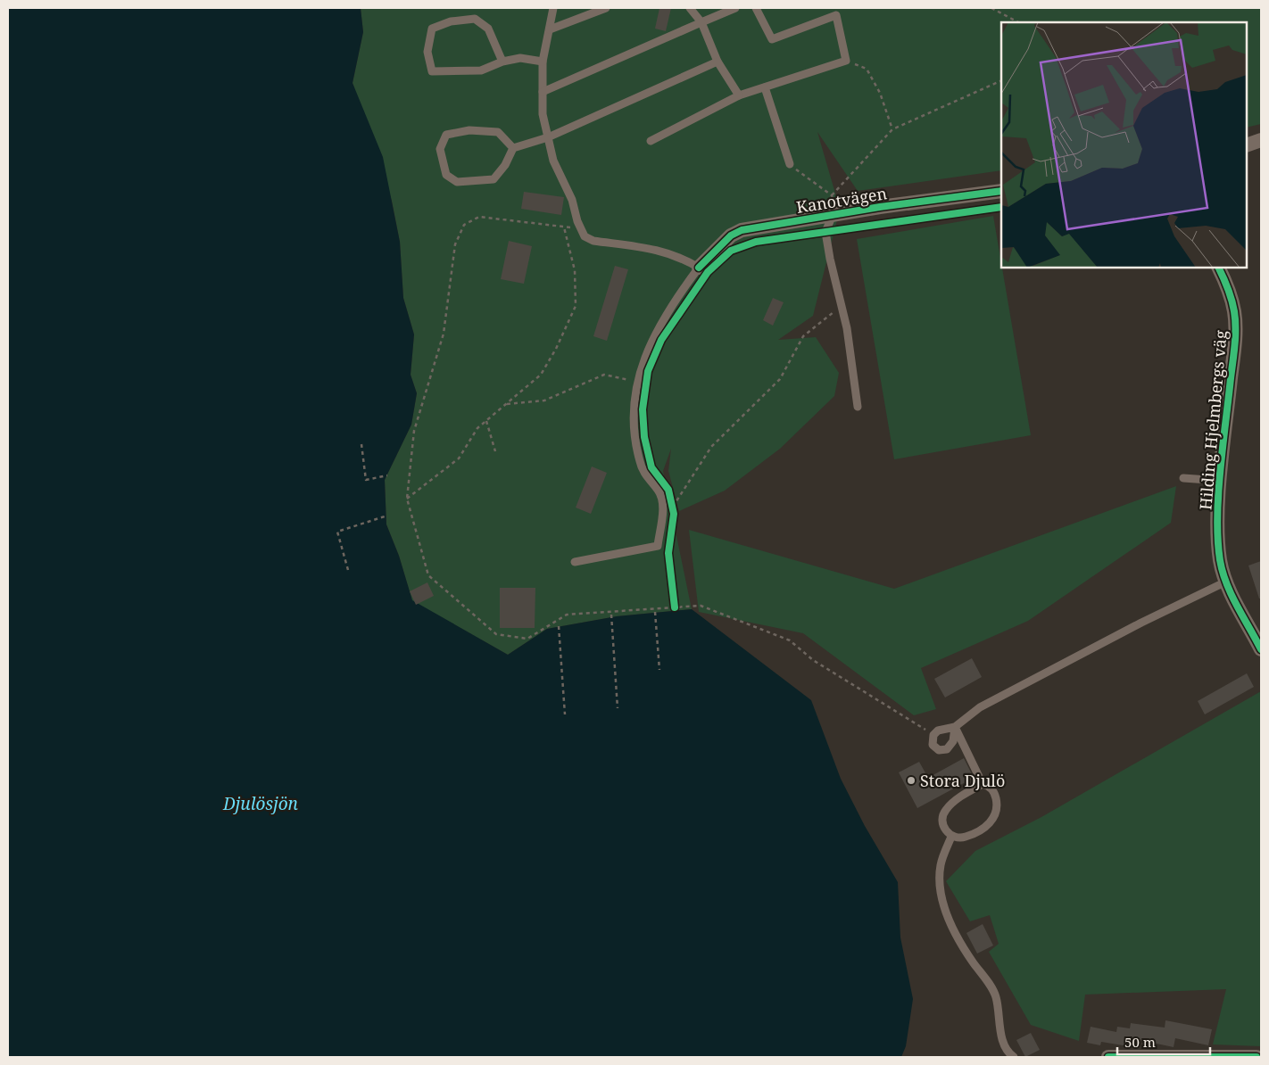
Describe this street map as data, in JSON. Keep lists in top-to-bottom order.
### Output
{
  "streets": {
    "street": ["Kanotvägen", "Hilding Hjelmbergs väg"]
  },
  "water": ["Djulösjön"],
  "places": ["Stora Djulö"],
  "scale_bar": "50 m"
}
